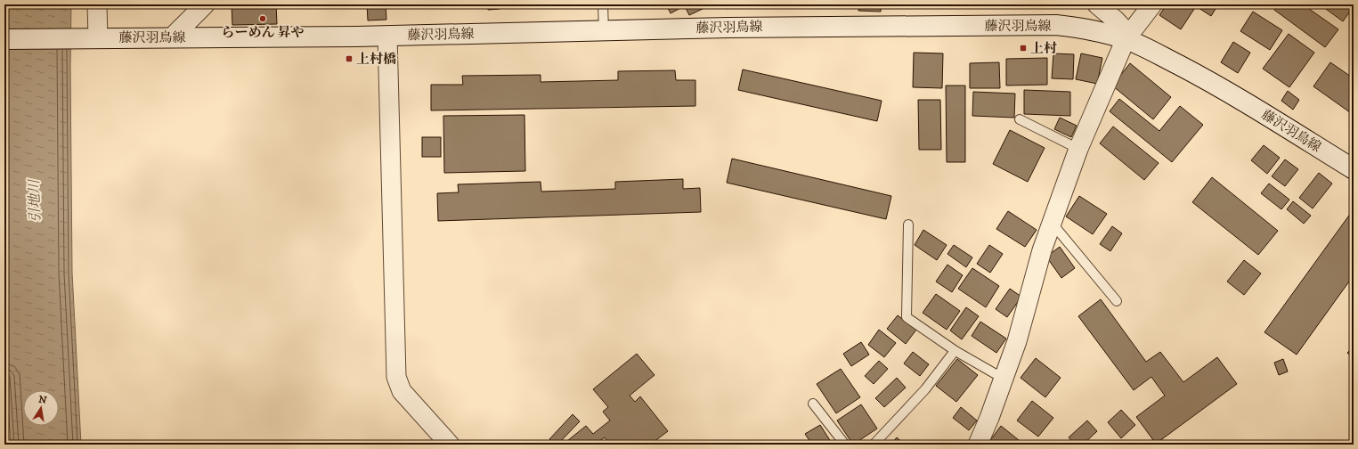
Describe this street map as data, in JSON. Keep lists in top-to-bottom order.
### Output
{
  "streets": {
    "street": ["藤沢羽鳥線"]
  },
  "water": ["引地川"],
  "places": {
    "other": ["らーめん 昇や"],
    "transit": ["上村", "上村橋"]
  },
  "north": "top"
}
